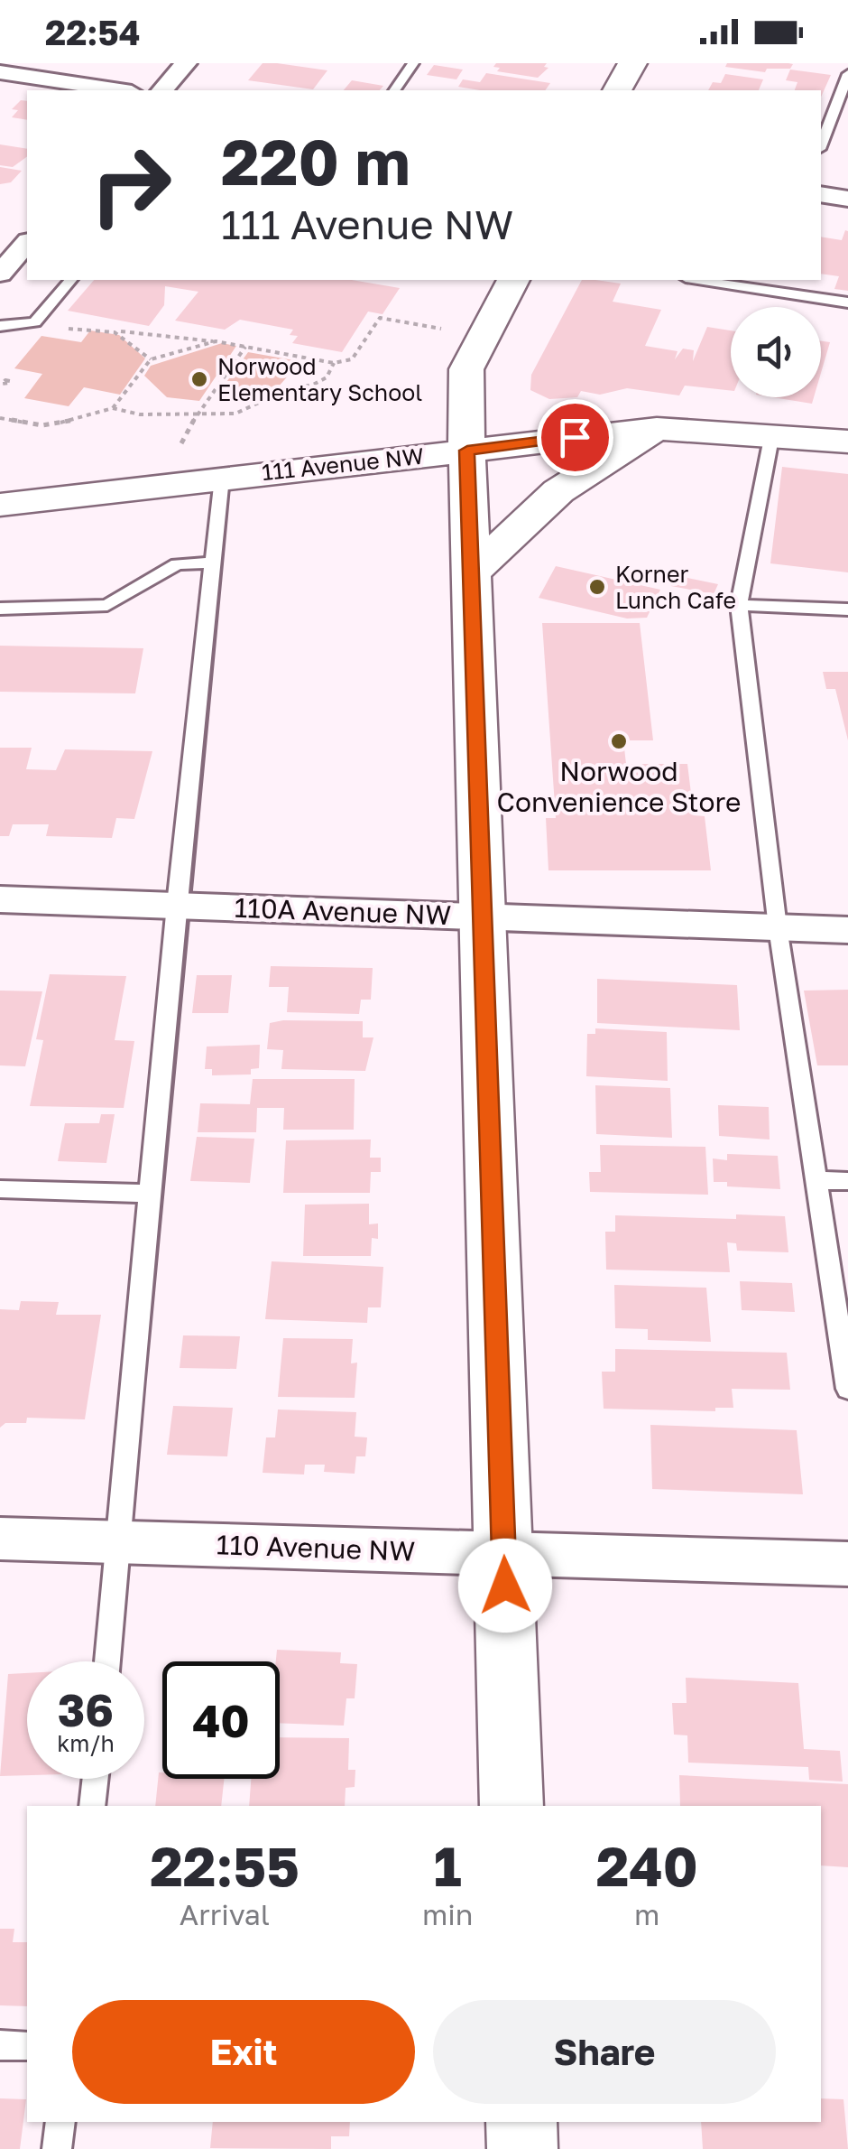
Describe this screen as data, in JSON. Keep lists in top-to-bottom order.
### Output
{
  "streets": {
    "street": ["111 Avenue NW", "110A Avenue NW", "110 Avenue NW"]
  },
  "places": ["Norwood Elementary School", "Korner Lunch Cafe", "Norwood Convenience Store"],
  "page": {
    "status": "22:54",
    "turn": ["220 m", "111 Avenue NW"],
    "speed": "36 km/h",
    "limit": "40",
    "eta": [
      "22:55",
      "Arrival",
      "1",
      "min",
      "240",
      "m"
    ],
    "buttons": ["Exit", "Share"]
  }
}
